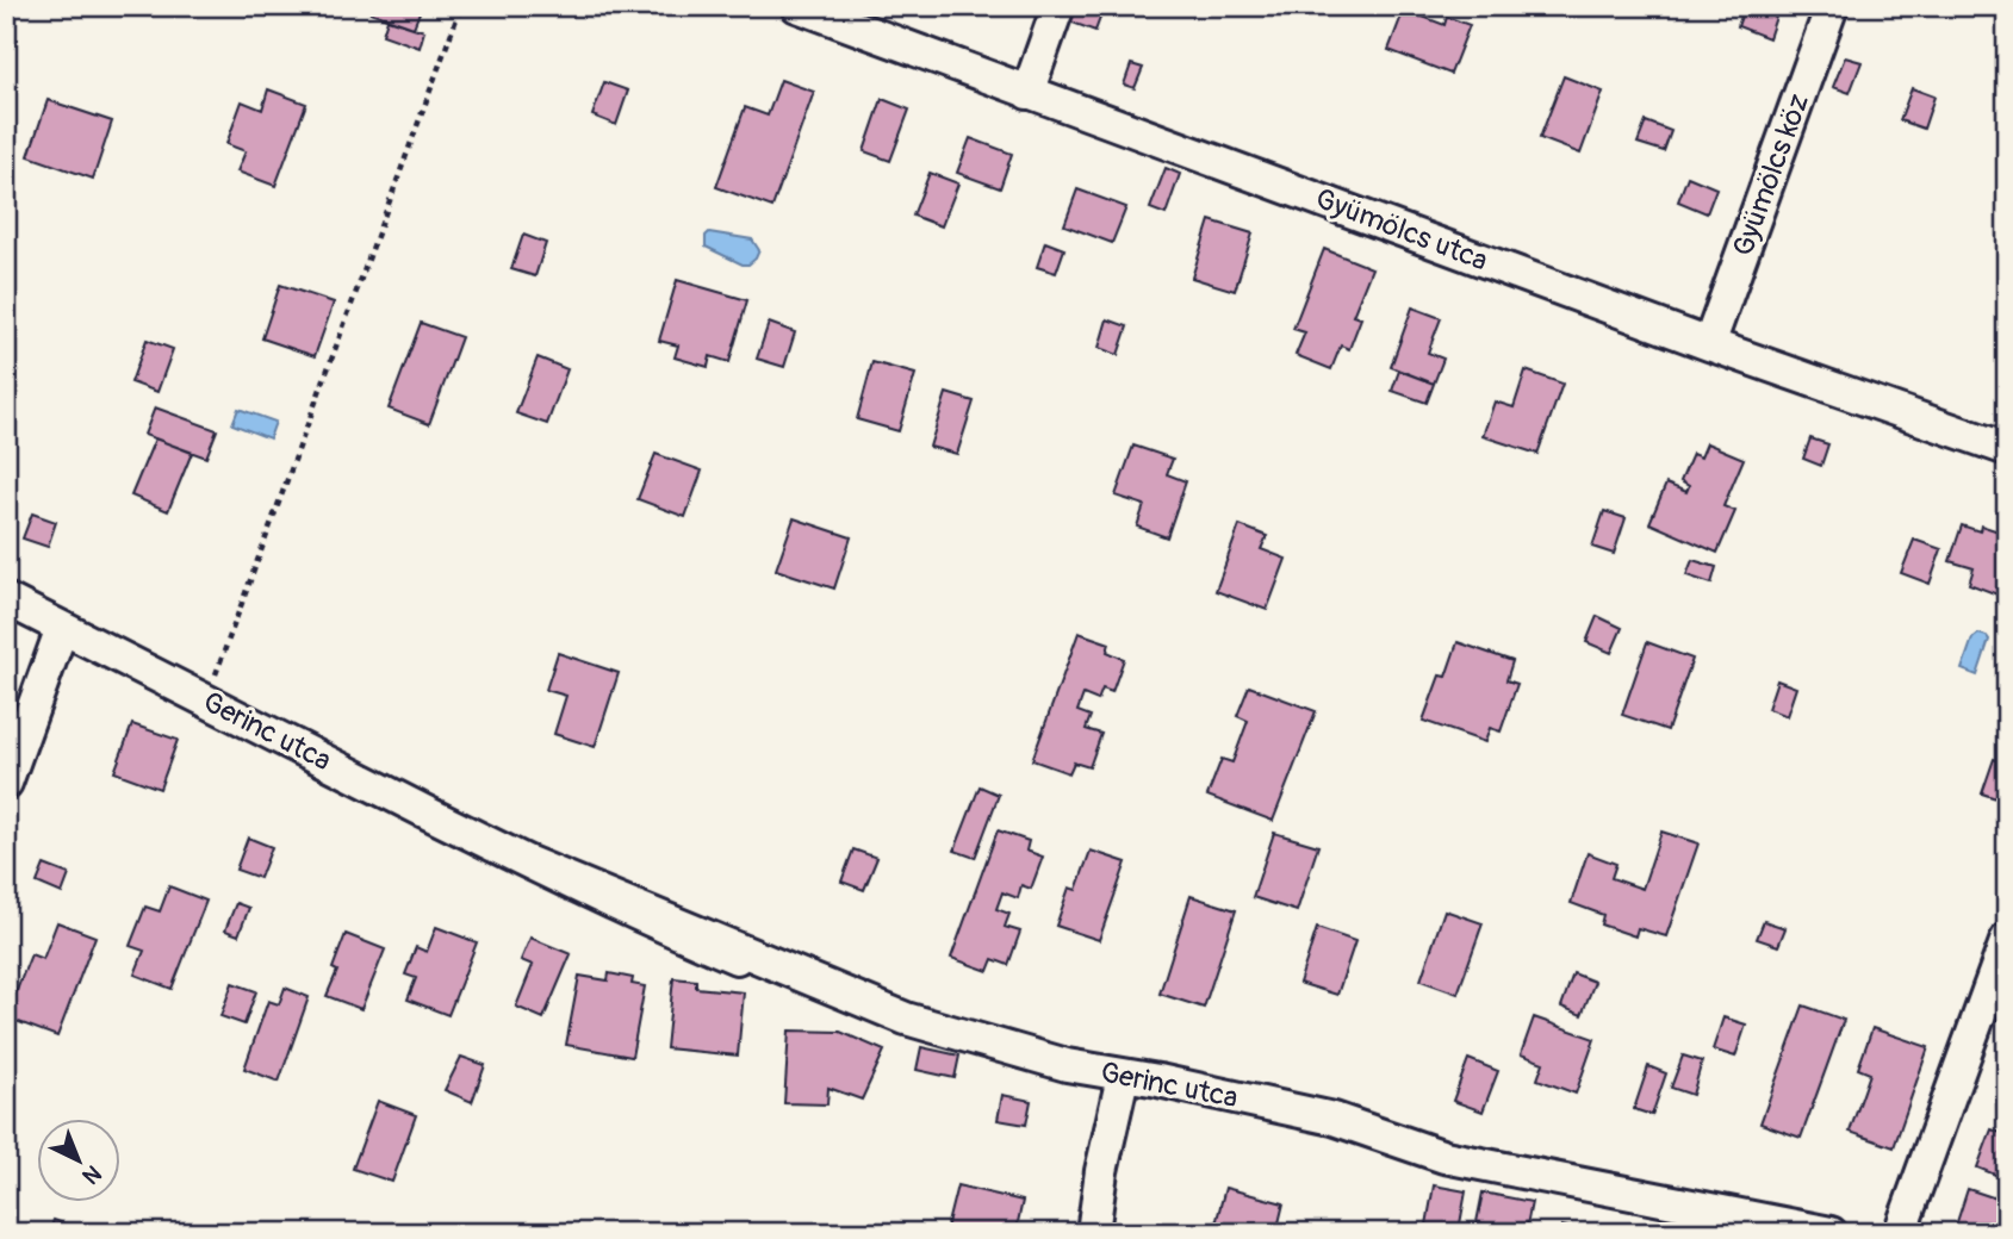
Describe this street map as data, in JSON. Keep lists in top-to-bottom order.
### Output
{
  "streets": {
    "street": ["Gyümölcs köz", "Gyümölcs utca", "Gerinc utca"]
  },
  "crossings": [
    ["Gyümölcs köz", "Gyümölcs utca"]
  ],
  "north": "bottom right"
}
